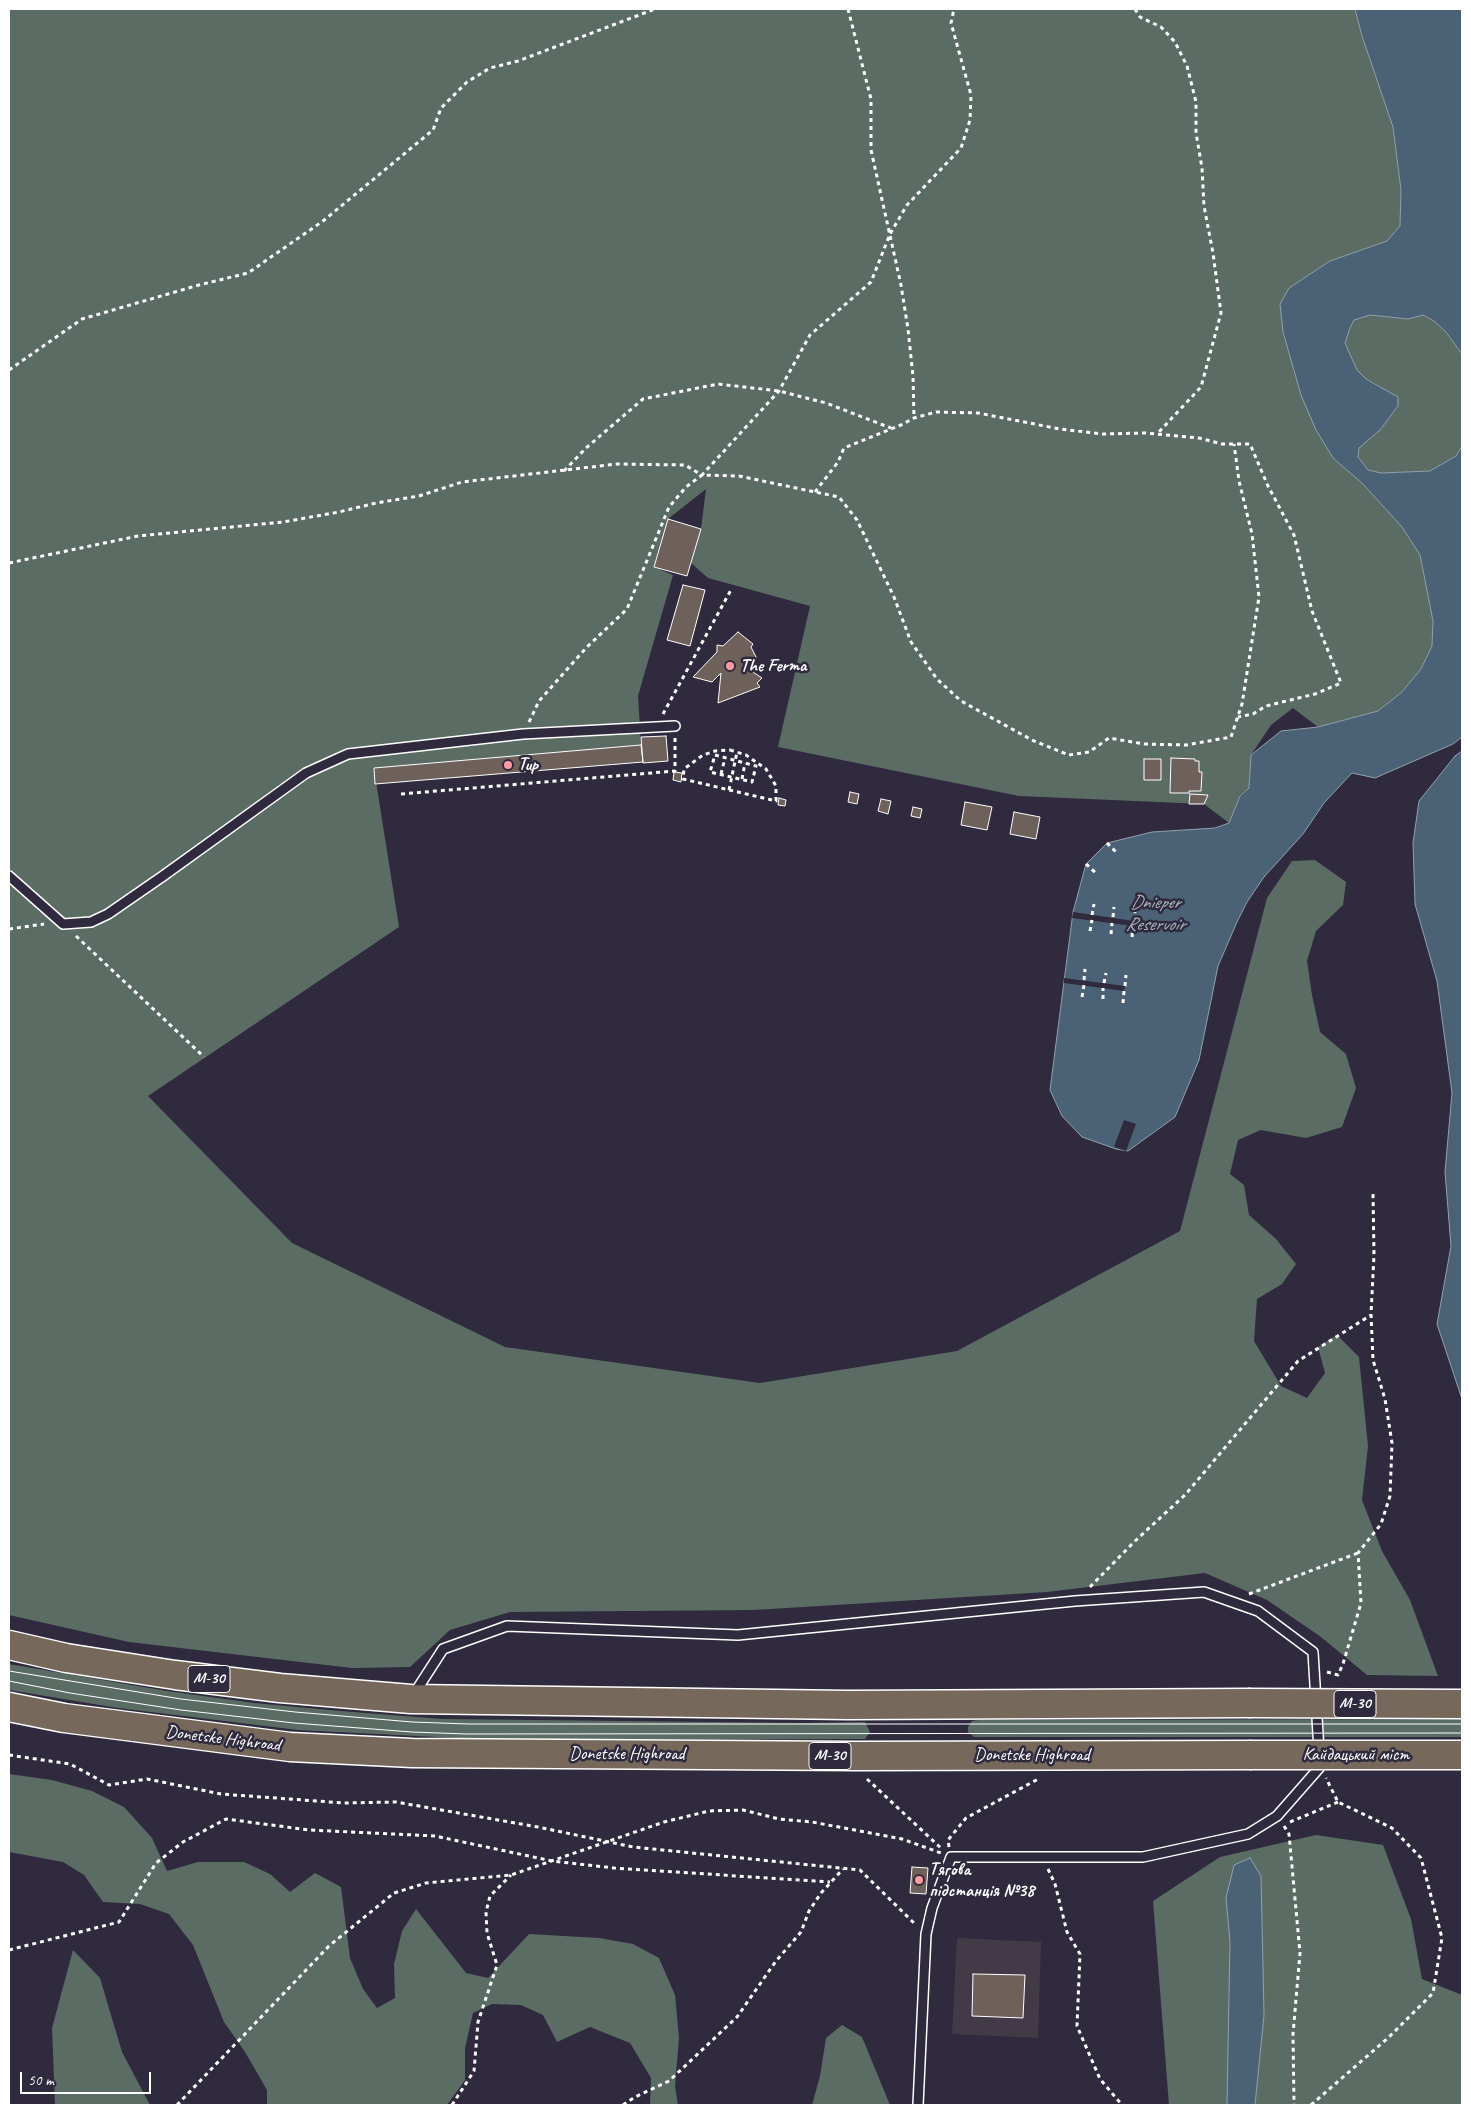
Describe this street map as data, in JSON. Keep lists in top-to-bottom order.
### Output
{
  "streets": {
    "highway": ["М-30", "Donetske Highroad", "Кайдацький міст"]
  },
  "crossings": [
    ["Donetske Highroad", "Кайдацький міст"]
  ],
  "water": ["Dnieper Reservoir"],
  "places": ["The Ferma", "Тир", "Тягова пiдстанцiя №38"],
  "scale_bar": "50 m"
}
